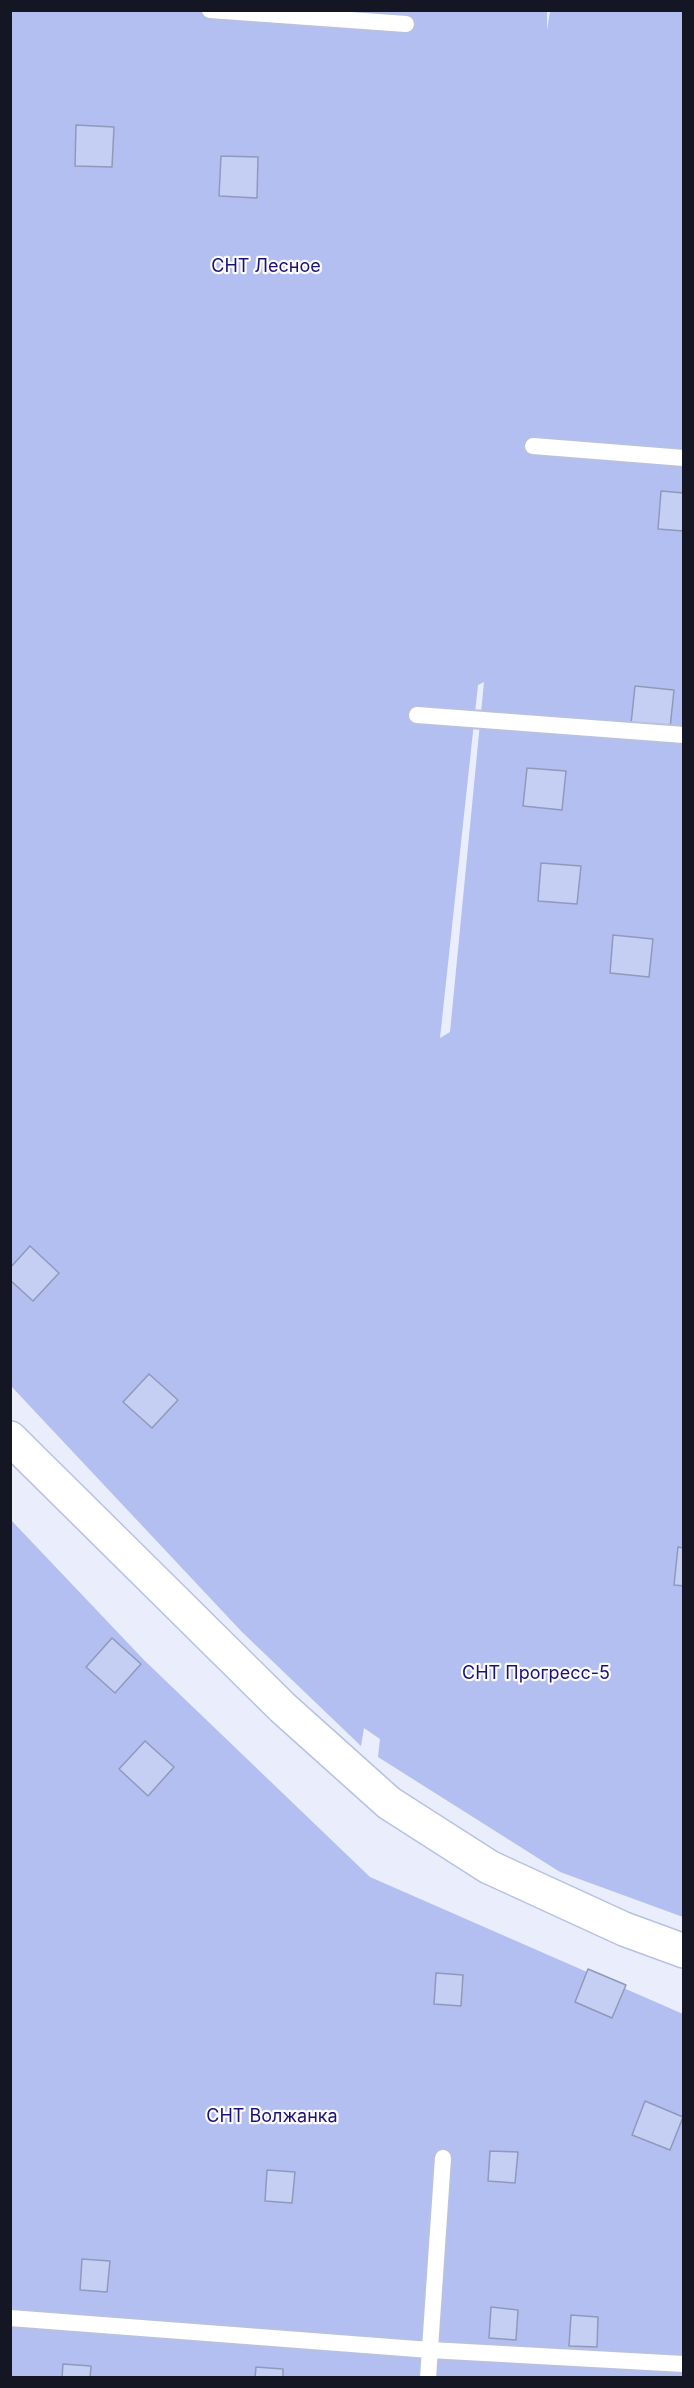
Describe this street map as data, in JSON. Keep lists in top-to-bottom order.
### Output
{
  "parks": ["СНТ Лесное", "СНТ Прогресс-5", "СНТ Волжанка"]
}
